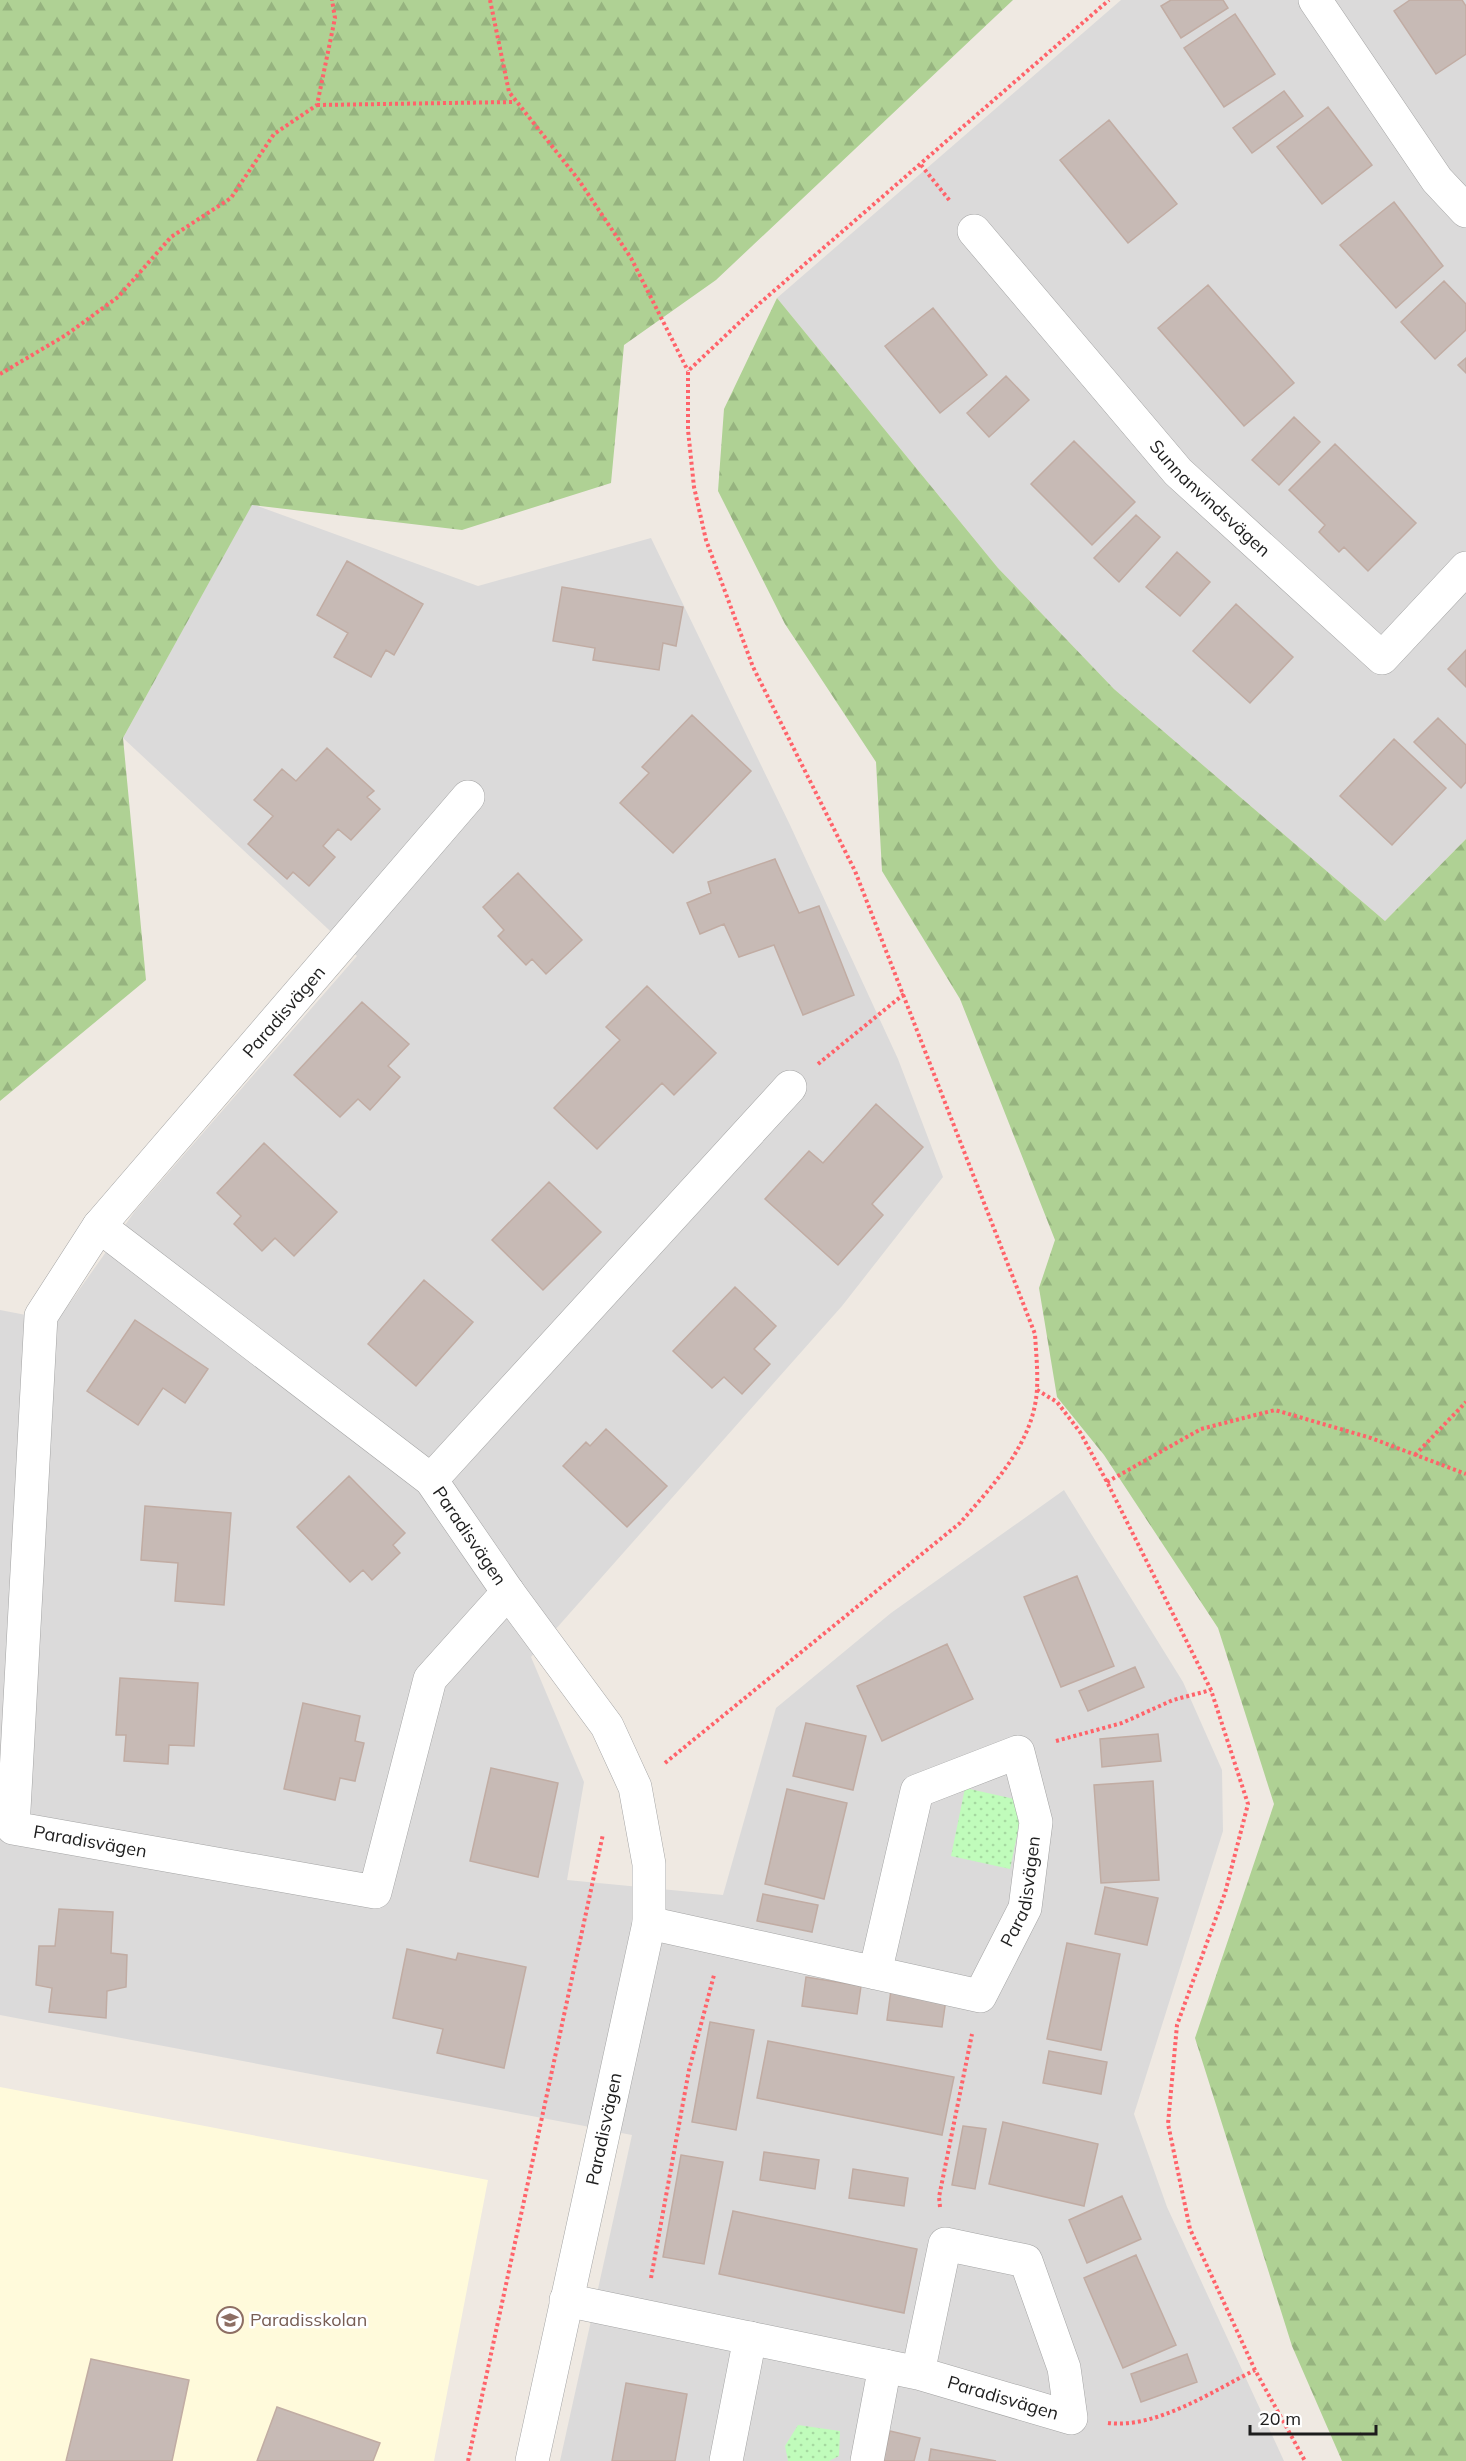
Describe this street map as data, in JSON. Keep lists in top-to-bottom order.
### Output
{
  "streets": {
    "street": ["Sunnanvindsvägen", "Paradisvägen"]
  },
  "places": {
    "school or university": ["Paradisskolan"]
  },
  "scale_bar": "20 m"
}
